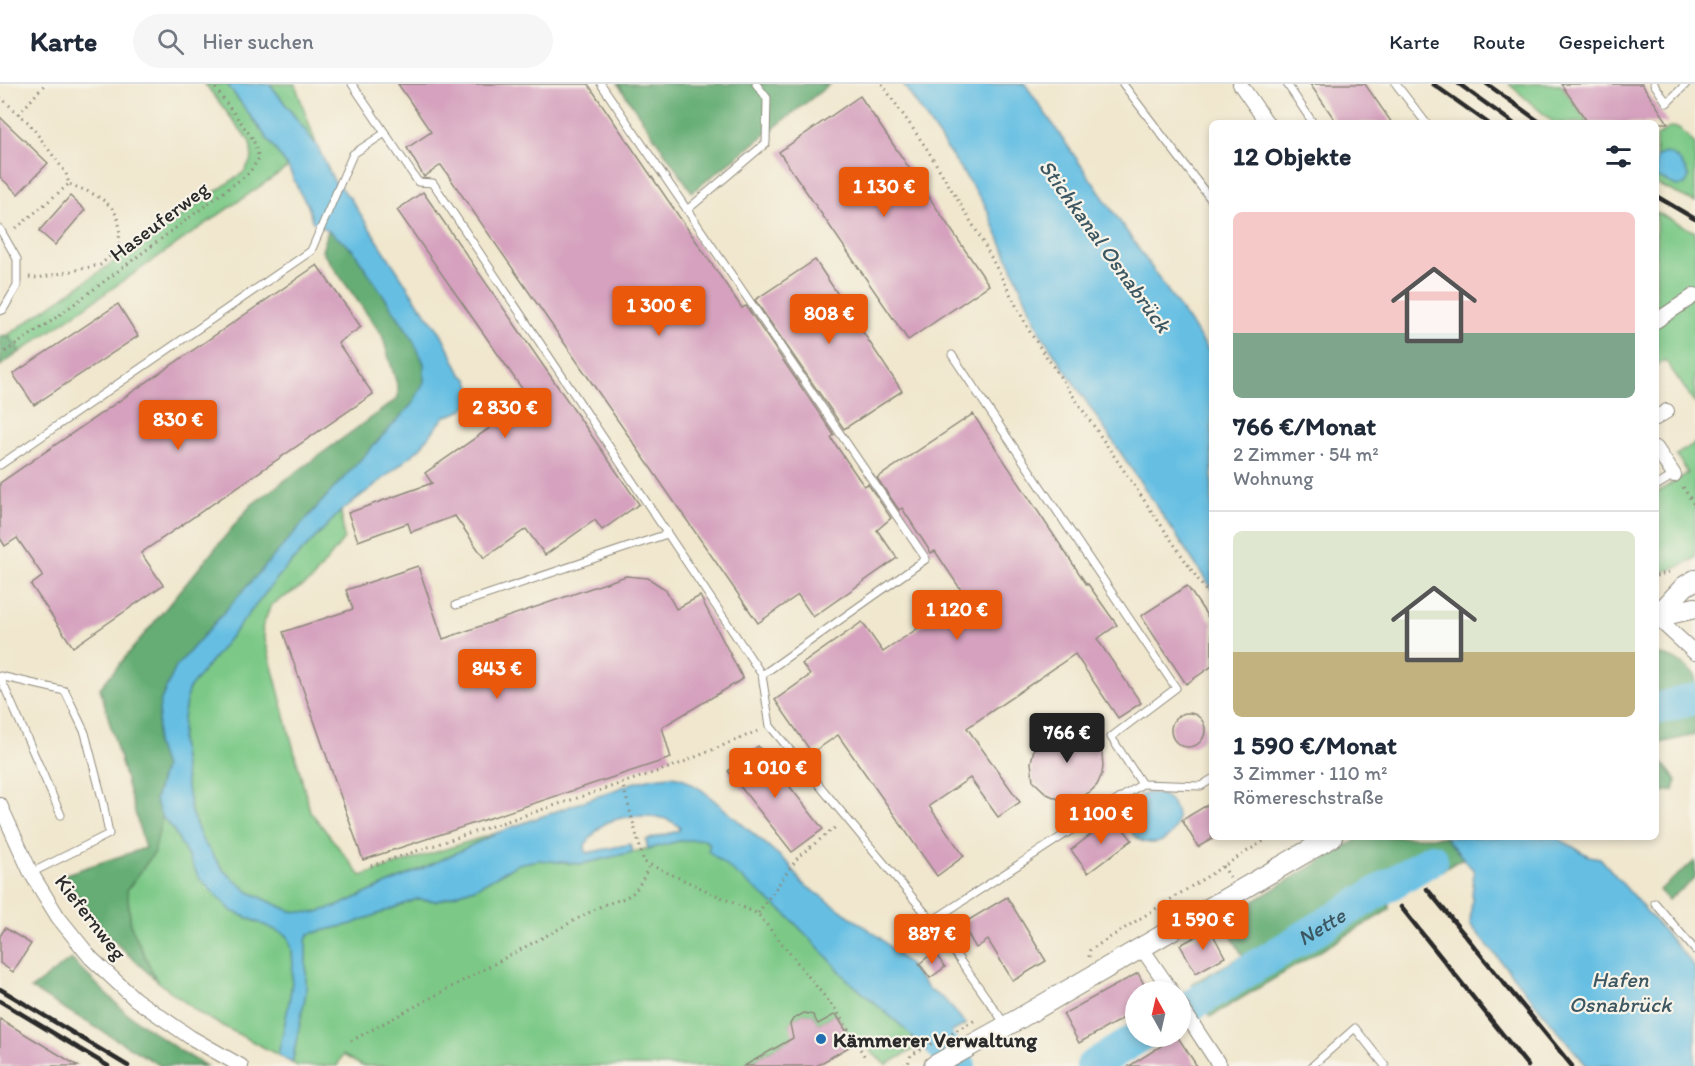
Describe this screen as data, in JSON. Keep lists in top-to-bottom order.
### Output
{
  "streets": {
    "street": ["Kiefernweg"],
    "path": ["Haseuferweg"]
  },
  "water": ["Stichkanal Osnabrück", "Nette", "Hafen Osnabrück"],
  "places": ["Kämmerer Verwaltung"],
  "north": "top",
  "page": {
    "header": "Karte",
    "search": "Hier suchen",
    "nav": ["Karte", "Route", "Gespeichert"],
    "heading": "12 Objekte",
    "price": [
      "1 130 €",
      "1 300 €",
      "808 €",
      "2 830 €",
      "830 €",
      "1 120 €",
      "843 €",
      "766 €",
      "1 010 €",
      "1 100 €",
      "1 590 €",
      "887 €"
    ],
    "list": [
      {
        "name": "766 €/Monat",
        "note": "2 Zimmer · 54 m² · Wohnung"
      },
      {
        "name": "1 590 €/Monat",
        "note": "3 Zimmer · 110 m² · Römereschstraße"
      }
    ]
  }
}
